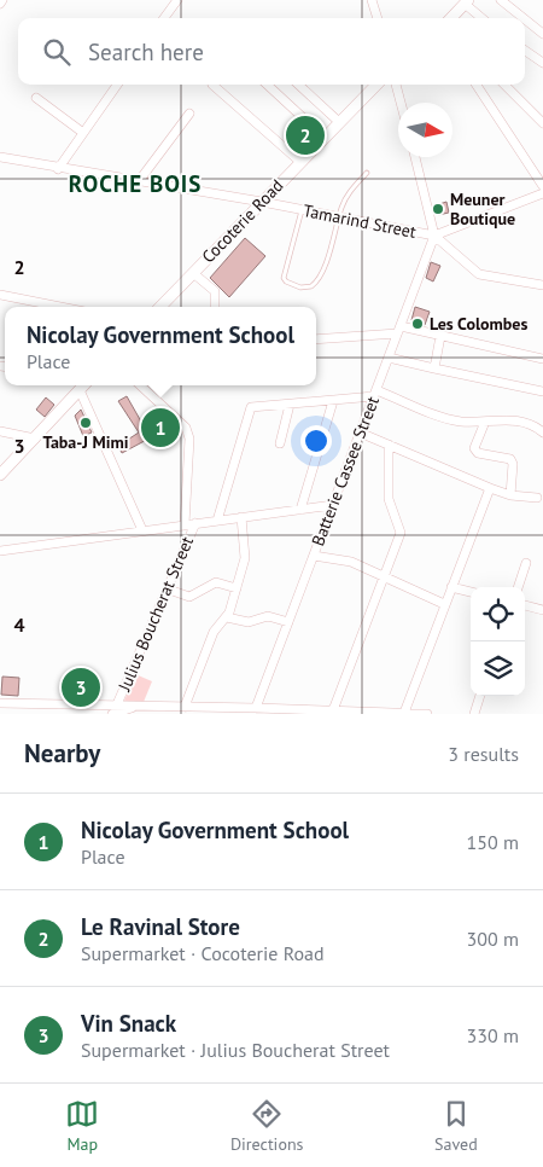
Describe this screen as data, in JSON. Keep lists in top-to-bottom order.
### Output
{
  "streets": {
    "street": [
      "Cocoterie Road",
      "Tamarind Street",
      "Batterie Cassee Street",
      "Julius Boucherat Street"
    ]
  },
  "crossings": [
    ["Cocoterie Road", "Tamarind Street"],
    ["Tamarind Street", "Batterie Cassee Street"]
  ],
  "districts": ["ROCHE BOIS"],
  "places": ["Meuner Boutique", "Les Colombes", "Taba-J Mimi"],
  "north": "right",
  "page": {
    "search": "Search here",
    "pins": ["2", "1", "3"],
    "popup": ["Nicolay Government School", "Place"],
    "heading": ["Nearby", "3 results"],
    "list": [
      {
        "mark": "1",
        "name": "Nicolay Government School",
        "note": "Place",
        "value": "150 m"
      },
      {
        "mark": "2",
        "name": "Le Ravinal Store",
        "note": "Supermarket · Cocoterie Road",
        "value": "300 m"
      },
      {
        "mark": "3",
        "name": "Vin Snack",
        "note": "Supermarket · Julius Boucherat Street",
        "value": "330 m"
      }
    ],
    "nav": ["Map", "Directions", "Saved"]
  },
  "grid": {
    "rows": ["2", "3", "4"]
  }
}
